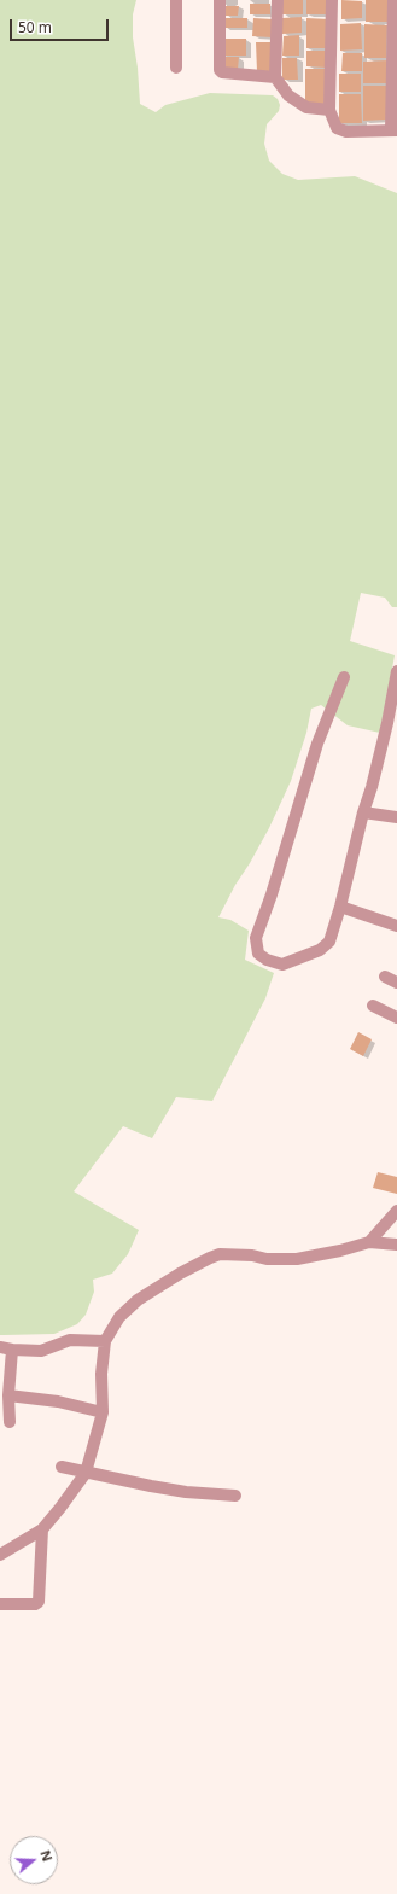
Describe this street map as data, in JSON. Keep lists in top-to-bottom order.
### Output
{
  "scale_bar": "50 m",
  "north": "right"
}
